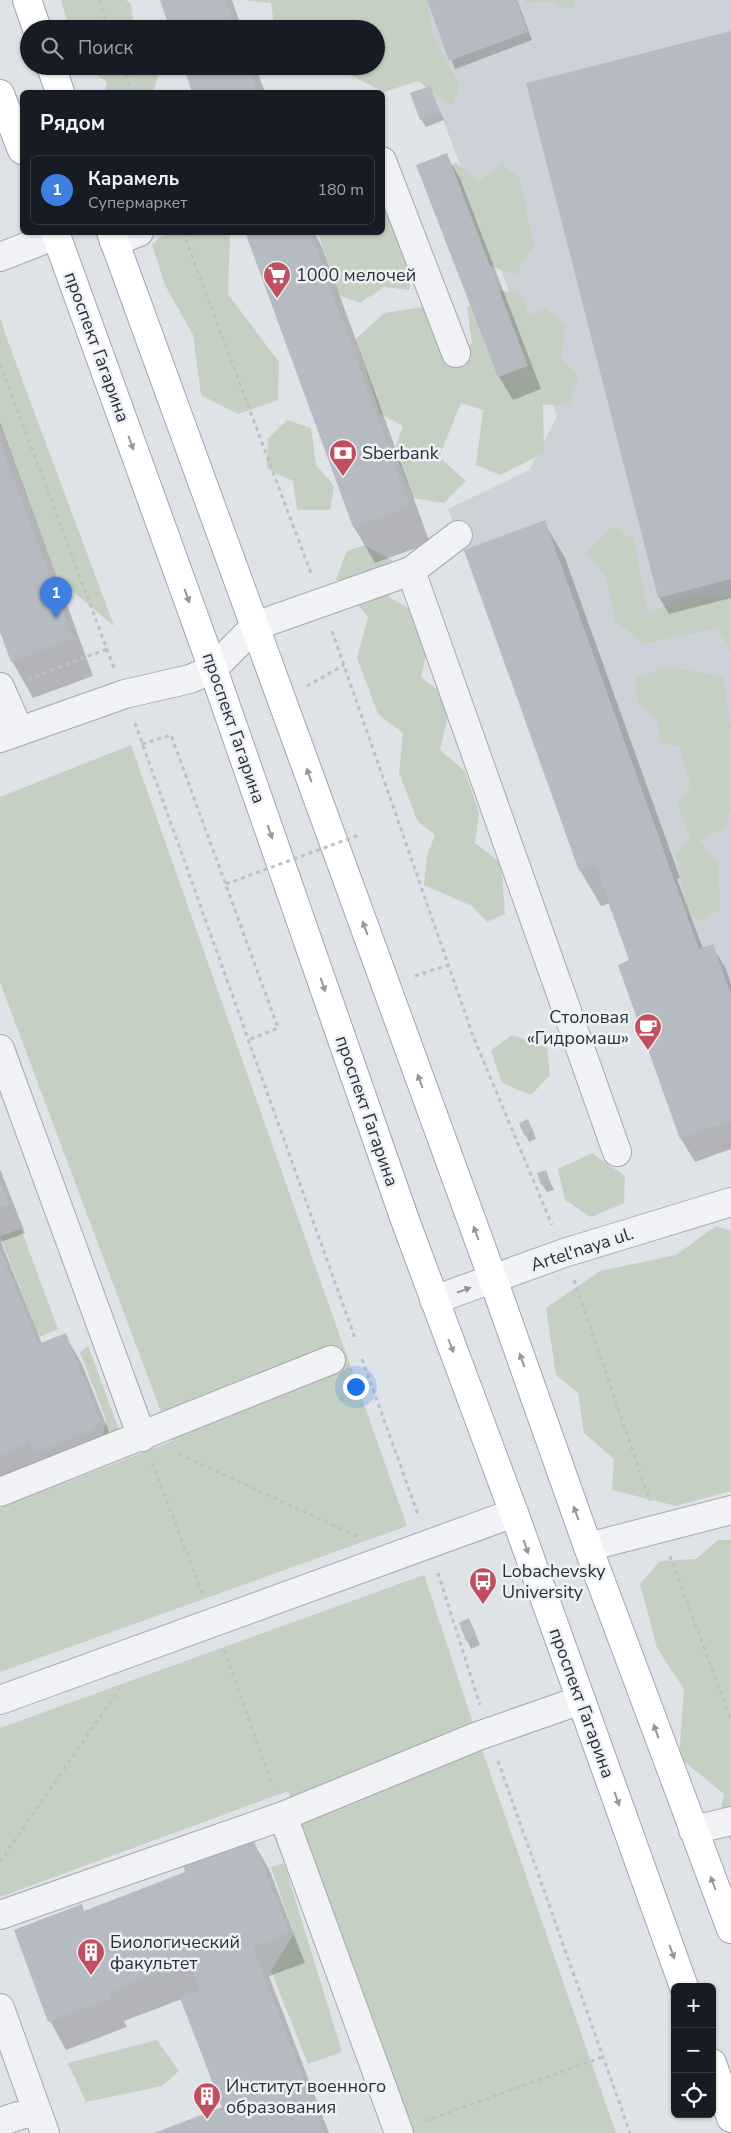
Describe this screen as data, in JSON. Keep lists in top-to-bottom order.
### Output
{
  "streets": {
    "main road": ["проспект Гагарина"],
    "street": ["Artel'naya ul."]
  },
  "crossings": [
    ["проспект Гагарина", "Artel'naya ul."]
  ],
  "places": {
    "supermarket": ["1000 мелочей"],
    "bank": ["Sberbank"],
    "cafe": ["Столовая «Гидромаш»"],
    "bus stop": ["Lobachevsky University"],
    "building": ["Биологический факультет", "Институт военного образования"]
  },
  "page": {
    "search": "Поиск",
    "heading": "Рядом",
    "list": [
      {
        "mark": "1",
        "name": "Карамель",
        "note": "Супермаркет",
        "value": "180 m"
      }
    ],
    "pins": "1",
    "map_buttons": ["+", "−"]
  }
}
